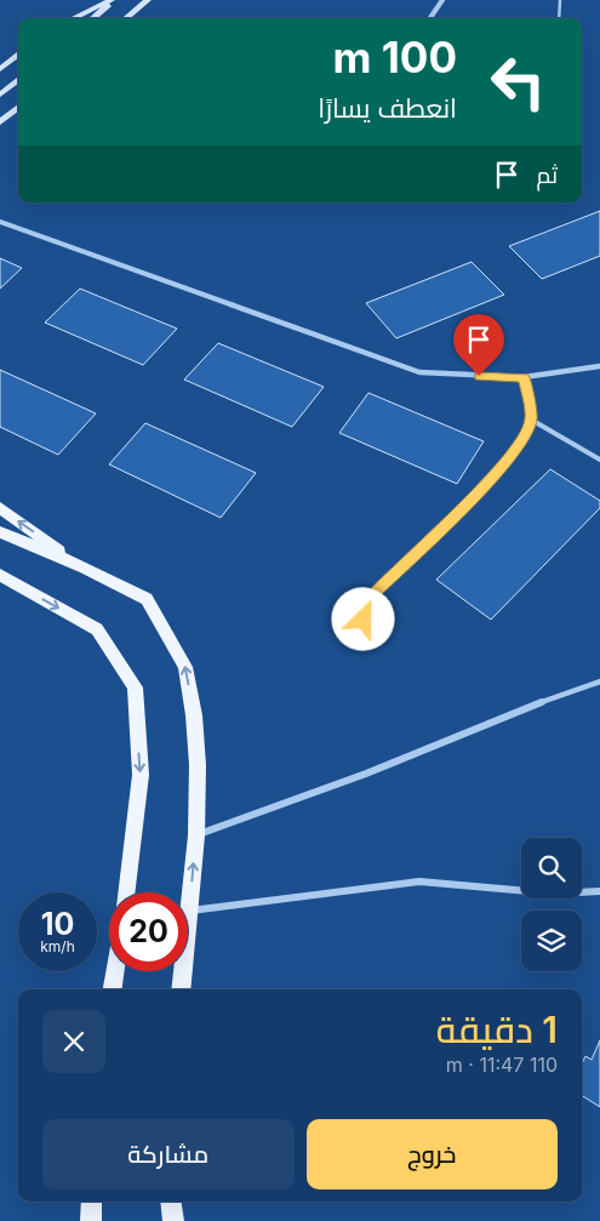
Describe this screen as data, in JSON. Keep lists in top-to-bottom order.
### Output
{
  "page": {
    "turn": ["100 m", "انعطف يسارًا"],
    "then": "ثم",
    "speed": "10 km/h",
    "limit": "20",
    "heading": ["1 دقيقة", "110 m · 11:47"],
    "buttons": ["خروج", "مشاركة"]
  }
}
